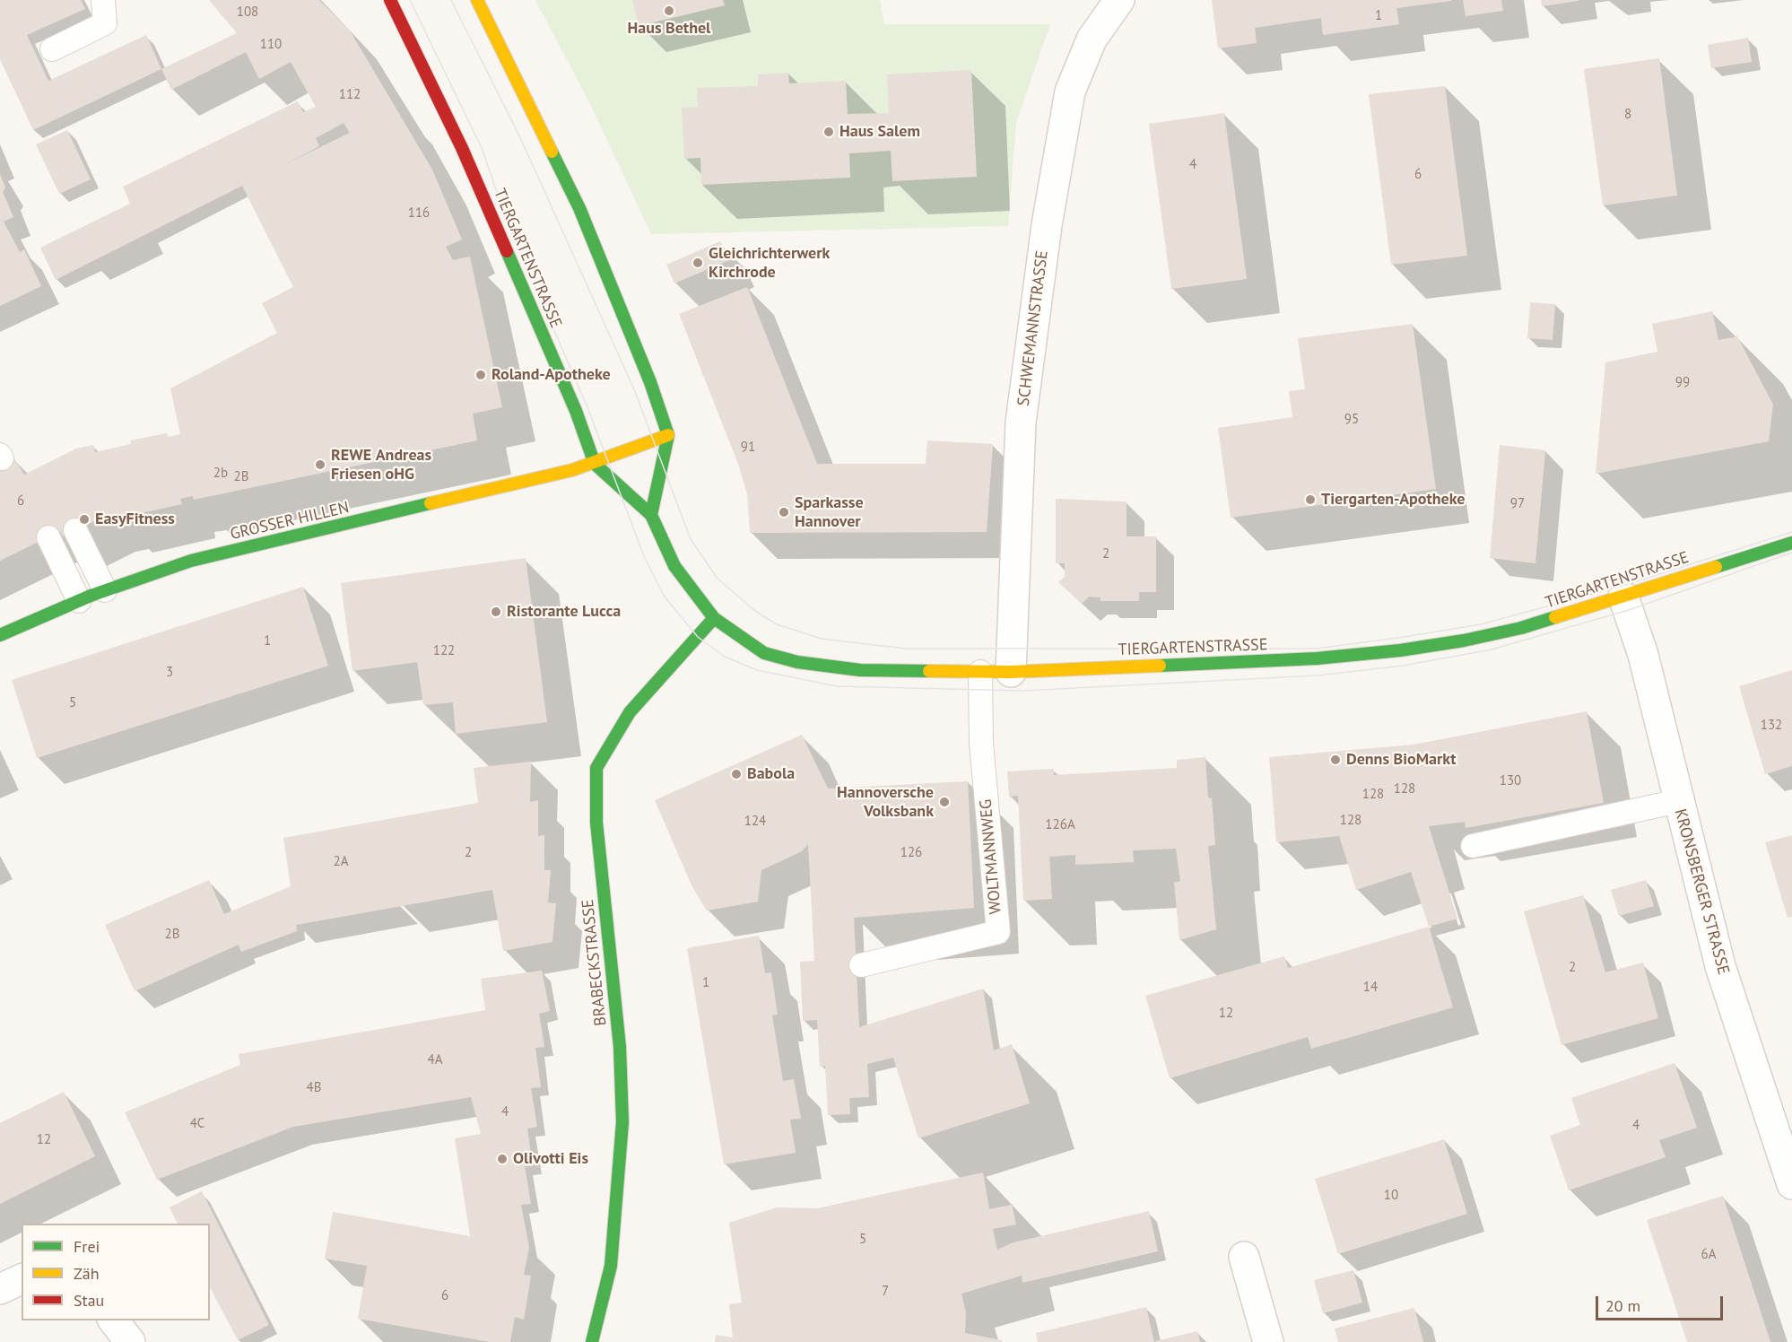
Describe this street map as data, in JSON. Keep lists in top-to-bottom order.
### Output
{
  "streets": {
    "main road": ["TIERGARTENSTRASSE", "GROSSER HILLEN", "BRABECKSTRASSE"],
    "street": ["SCHWEMANNSTRASSE", "KRONSBERGER STRASSE"],
    "lane": ["WOLTMANNWEG"]
  },
  "crossings": [
    ["TIERGARTENSTRASSE", "SCHWEMANNSTRASSE"],
    ["TIERGARTENSTRASSE", "GROSSER HILLEN"],
    ["TIERGARTENSTRASSE", "WOLTMANNWEG"],
    ["TIERGARTENSTRASSE", "KRONSBERGER STRASSE"],
    ["TIERGARTENSTRASSE", "BRABECKSTRASSE"]
  ],
  "places": [
    "Haus Bethel",
    "Haus Salem",
    "Gleichrichterwerk Kirchrode",
    "Roland-Apotheke",
    "REWE Andreas Friesen oHG",
    "Tiergarten-Apotheke",
    "Sparkasse Hannover",
    "EasyFitness",
    "Ristorante Lucca",
    "Denns BioMarkt",
    "Babola",
    "Hannoversche Volksbank",
    "Olivotti Eis"
  ],
  "house_numbers": [
    "108",
    "1",
    "110",
    "112",
    "8",
    "4",
    "6",
    "116",
    "99",
    "95",
    "91",
    "2b",
    "2B",
    "6",
    "97",
    "2",
    "1",
    "122",
    "3",
    "5",
    "132",
    "130",
    "128",
    "128",
    "128",
    "124",
    "126A",
    "2",
    "126",
    "2A",
    "2B",
    "2",
    "1",
    "14",
    "12",
    "4A",
    "4B",
    "4",
    "4C",
    "4",
    "12",
    "10",
    "5",
    "6A",
    "7",
    "6"
  ],
  "legend": ["Frei", "Zäh", "Stau"],
  "scale_bar": "20 m"
}
